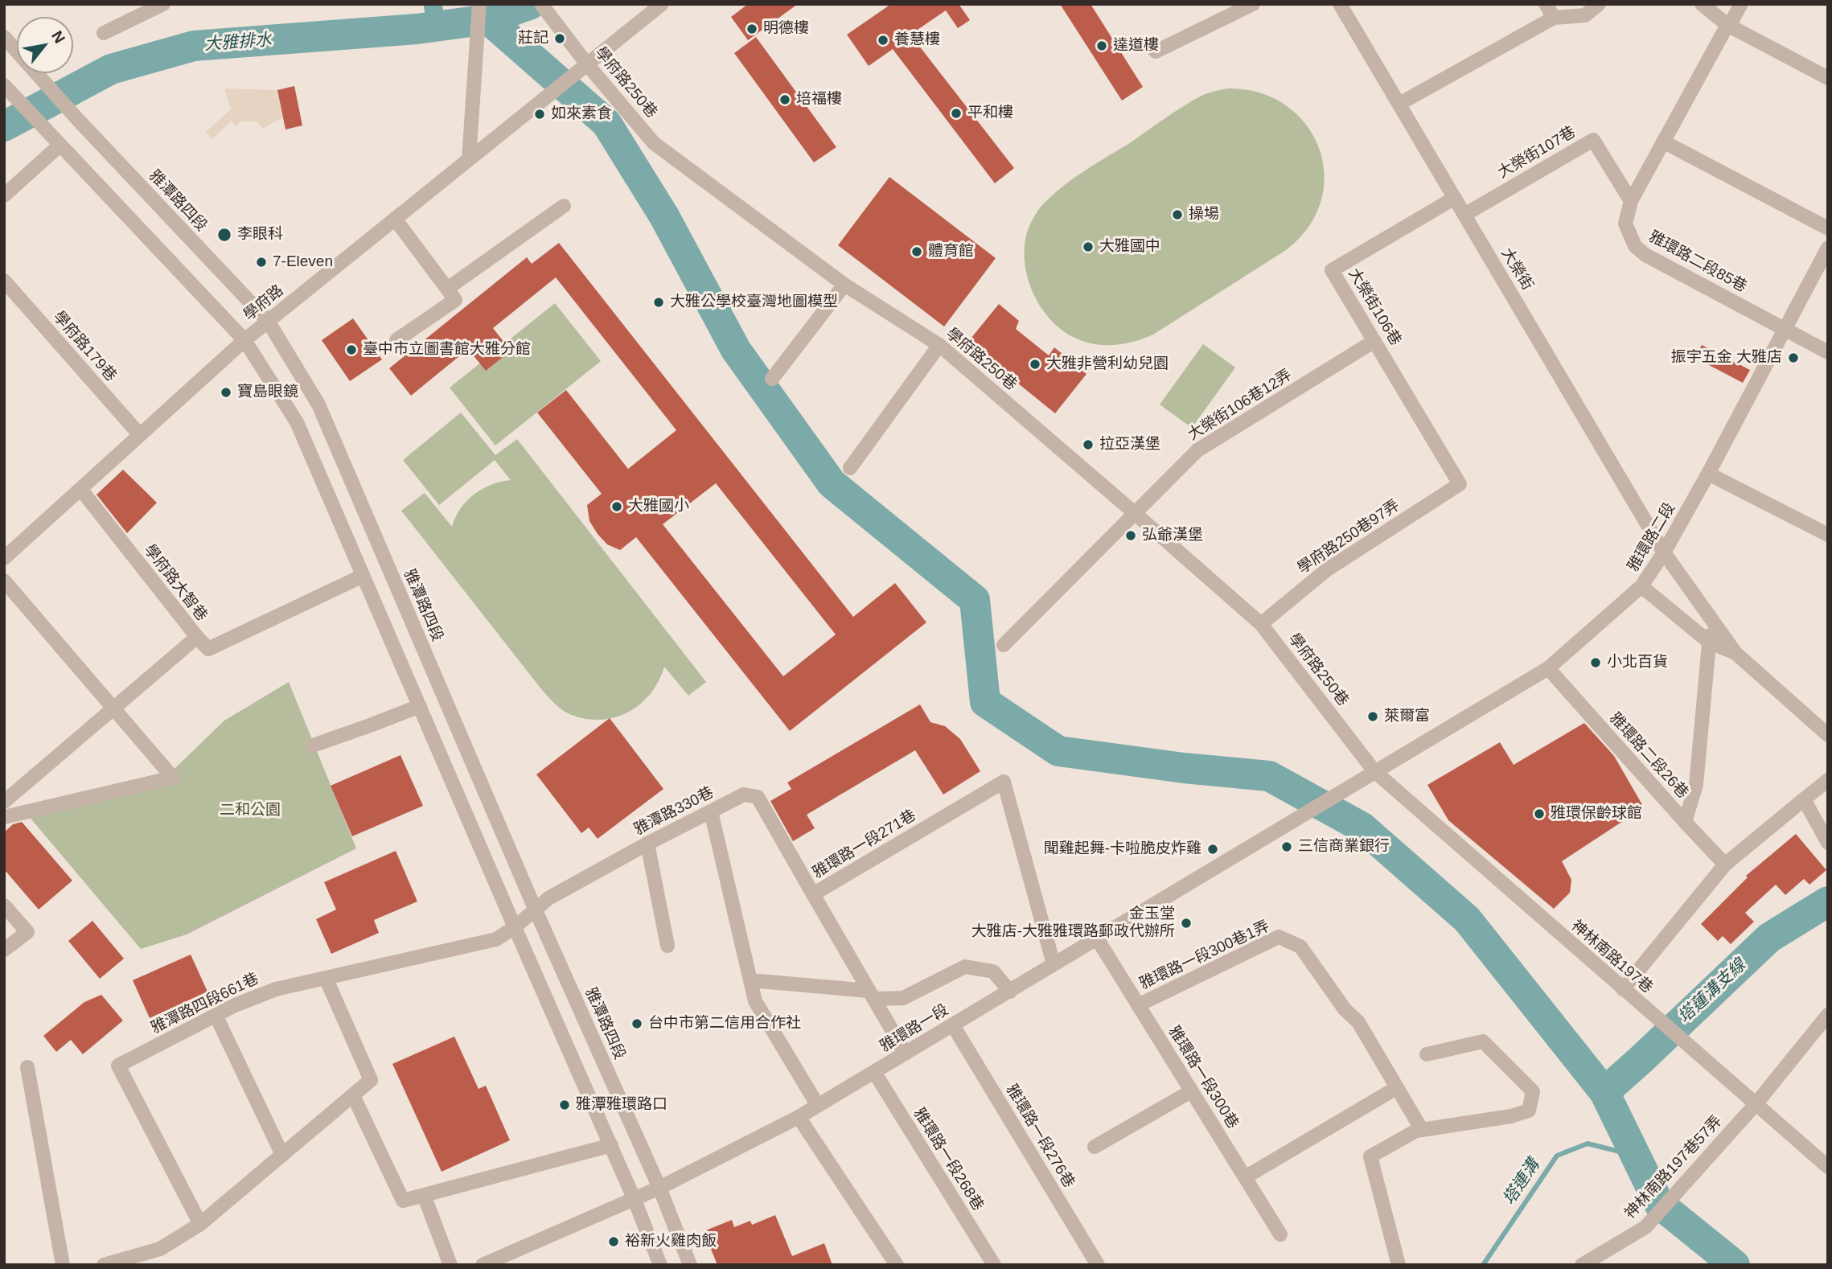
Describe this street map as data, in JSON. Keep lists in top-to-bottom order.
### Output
{
  "streets": {
    "street": [
      "學府路250巷",
      "大榮街107巷",
      "雅潭路四段",
      "雅環路二段85巷",
      "大榮街",
      "學府路",
      "大榮街106巷",
      "學府路179巷",
      "大榮街106巷12弄",
      "學府路250巷97弄",
      "雅環路二段",
      "學府路大智巷",
      "雅環路二段26巷",
      "雅潭路330巷",
      "雅環路一段271巷",
      "雅環路一段300巷1弄",
      "神林南路197巷",
      "雅潭路四段661巷",
      "雅環路一段",
      "雅環路一段300巷",
      "雅環路一段276巷",
      "雅環路一段268巷",
      "神林南路197巷57弄"
    ]
  },
  "crossings": [
    ["學府路250巷", "學府路"],
    ["學府路250巷", "大榮街106巷12弄"],
    ["學府路250巷", "學府路250巷97弄"],
    ["學府路250巷", "雅環路二段"],
    ["學府路250巷", "神林南路197巷"],
    ["大榮街107巷", "雅環路二段85巷"],
    ["大榮街107巷", "大榮街"],
    ["雅潭路四段", "學府路"],
    ["雅潭路四段", "雅潭路330巷"],
    ["雅潭路四段", "雅環路一段"],
    ["雅環路二段85巷", "雅環路二段"],
    ["大榮街", "大榮街106巷"],
    ["大榮街", "雅環路二段"],
    ["學府路", "學府路179巷"],
    ["學府路", "學府路大智巷"],
    ["大榮街106巷", "大榮街106巷12弄"],
    ["大榮街106巷", "學府路250巷97弄"],
    ["雅環路二段", "雅環路二段26巷"],
    ["雅環路二段", "神林南路197巷"],
    ["雅環路二段", "雅環路一段"],
    ["雅潭路330巷", "雅環路一段271巷"],
    ["雅潭路330巷", "雅潭路四段661巷"],
    ["雅環路一段271巷", "雅環路一段"],
    ["雅環路一段300巷1弄", "雅環路一段300巷"],
    ["神林南路197巷", "神林南路197巷57弄"],
    ["雅環路一段", "雅環路一段300巷"],
    ["雅環路一段", "雅環路一段276巷"],
    ["雅環路一段", "雅環路一段268巷"]
  ],
  "water": ["大雅排水", "塔蓮溝支線", "塔連溝"],
  "parks": ["二和公園"],
  "places": [
    "明德樓",
    "莊記",
    "養慧樓",
    "達道樓",
    "培福樓",
    "平和樓",
    "如來素食",
    "操場",
    "李眼科",
    "大雅國中",
    "體育館",
    "7-Eleven",
    "大雅公學校臺灣地圖模型",
    "臺中市立圖書館大雅分館",
    "振宇五金 大雅店",
    "大雅非營利幼兒園",
    "寶島眼鏡",
    "拉亞漢堡",
    "大雅國小",
    "弘爺漢堡",
    "小北百貨",
    "萊爾富",
    "雅環保齡球館",
    "三信商業銀行",
    "聞雞起舞-卡啦脆皮炸雞",
    "金玉堂 大雅店-大雅雅環路郵政代辦所",
    "台中市第二信用合作社",
    "雅潭雅環路口",
    "裕新火雞肉飯"
  ],
  "north": "top right"
}
